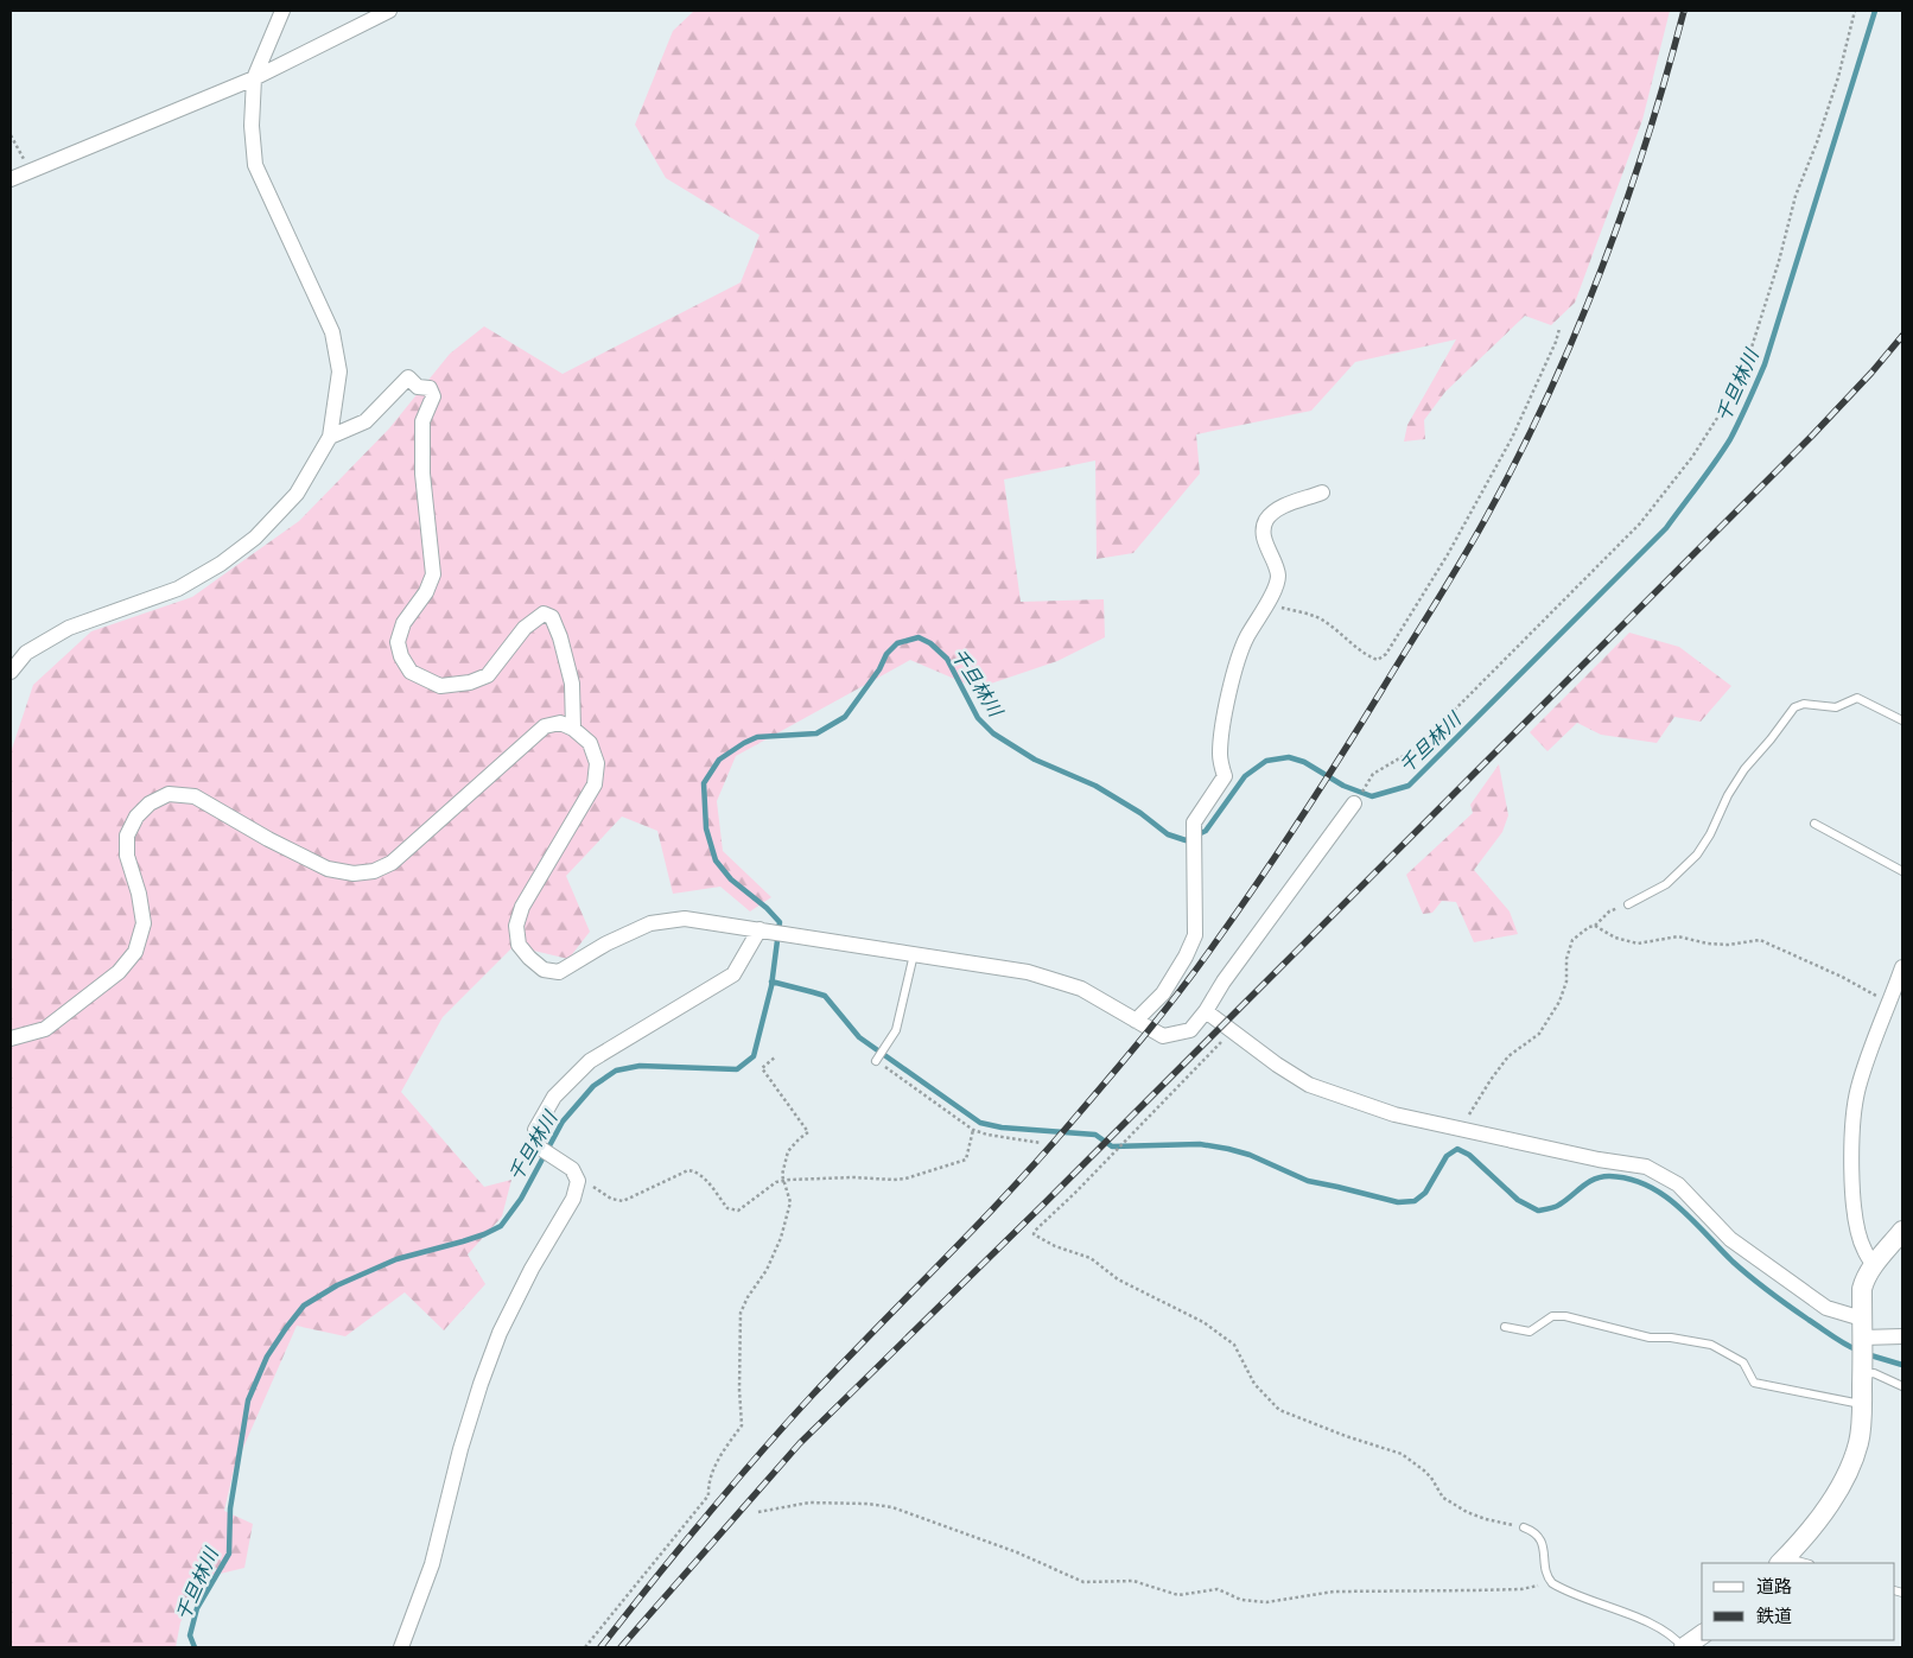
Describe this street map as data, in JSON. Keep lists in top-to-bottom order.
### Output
{
  "water": ["千旦林川"],
  "legend": ["道路", "鉄道"]
}
